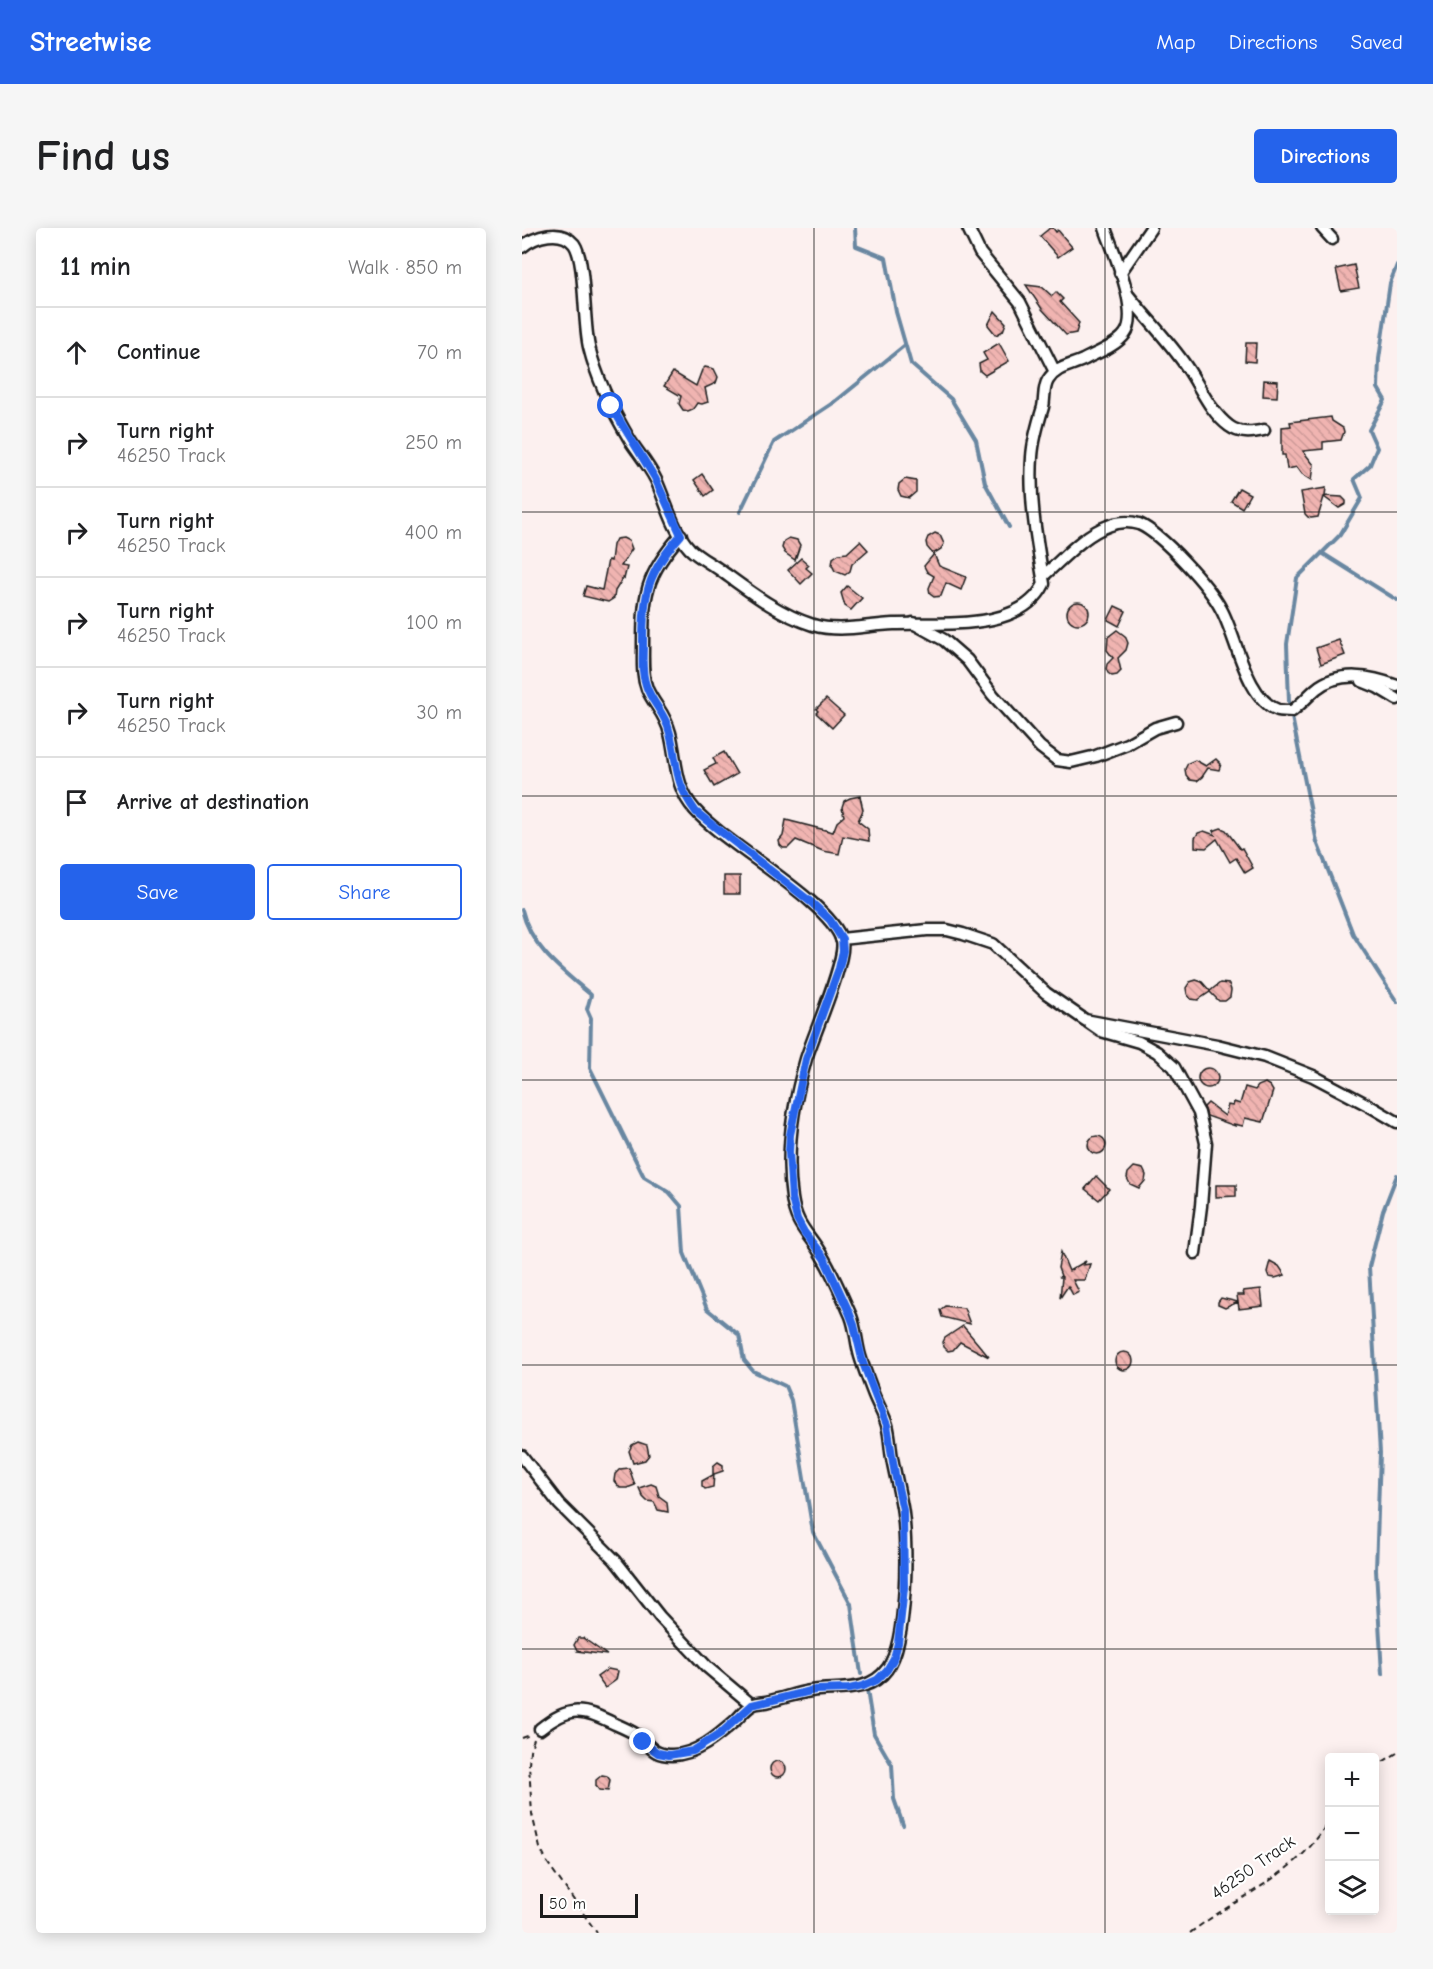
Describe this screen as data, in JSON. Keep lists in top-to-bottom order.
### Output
{
  "streets": {
    "path": ["46250 Track"]
  },
  "scale_bar": "50 m",
  "page": {
    "header": "Streetwise",
    "nav": ["Map", "Directions", "Saved"],
    "buttons": [
      "Directions",
      ["Save", "Share"]
    ],
    "title": "Find us",
    "heading": ["11 min", "Walk · 850 m"],
    "list": [
      ["Continue", "70 m"],
      ["Turn right", "46250 Track", "250 m"],
      ["Turn right", "46250 Track", "400 m"],
      ["Turn right", "46250 Track", "100 m"],
      ["Turn right", "46250 Track", "30 m"],
      "Arrive at destination"
    ],
    "map_buttons": ["+", "−"],
    "scale": "50 m"
  }
}
